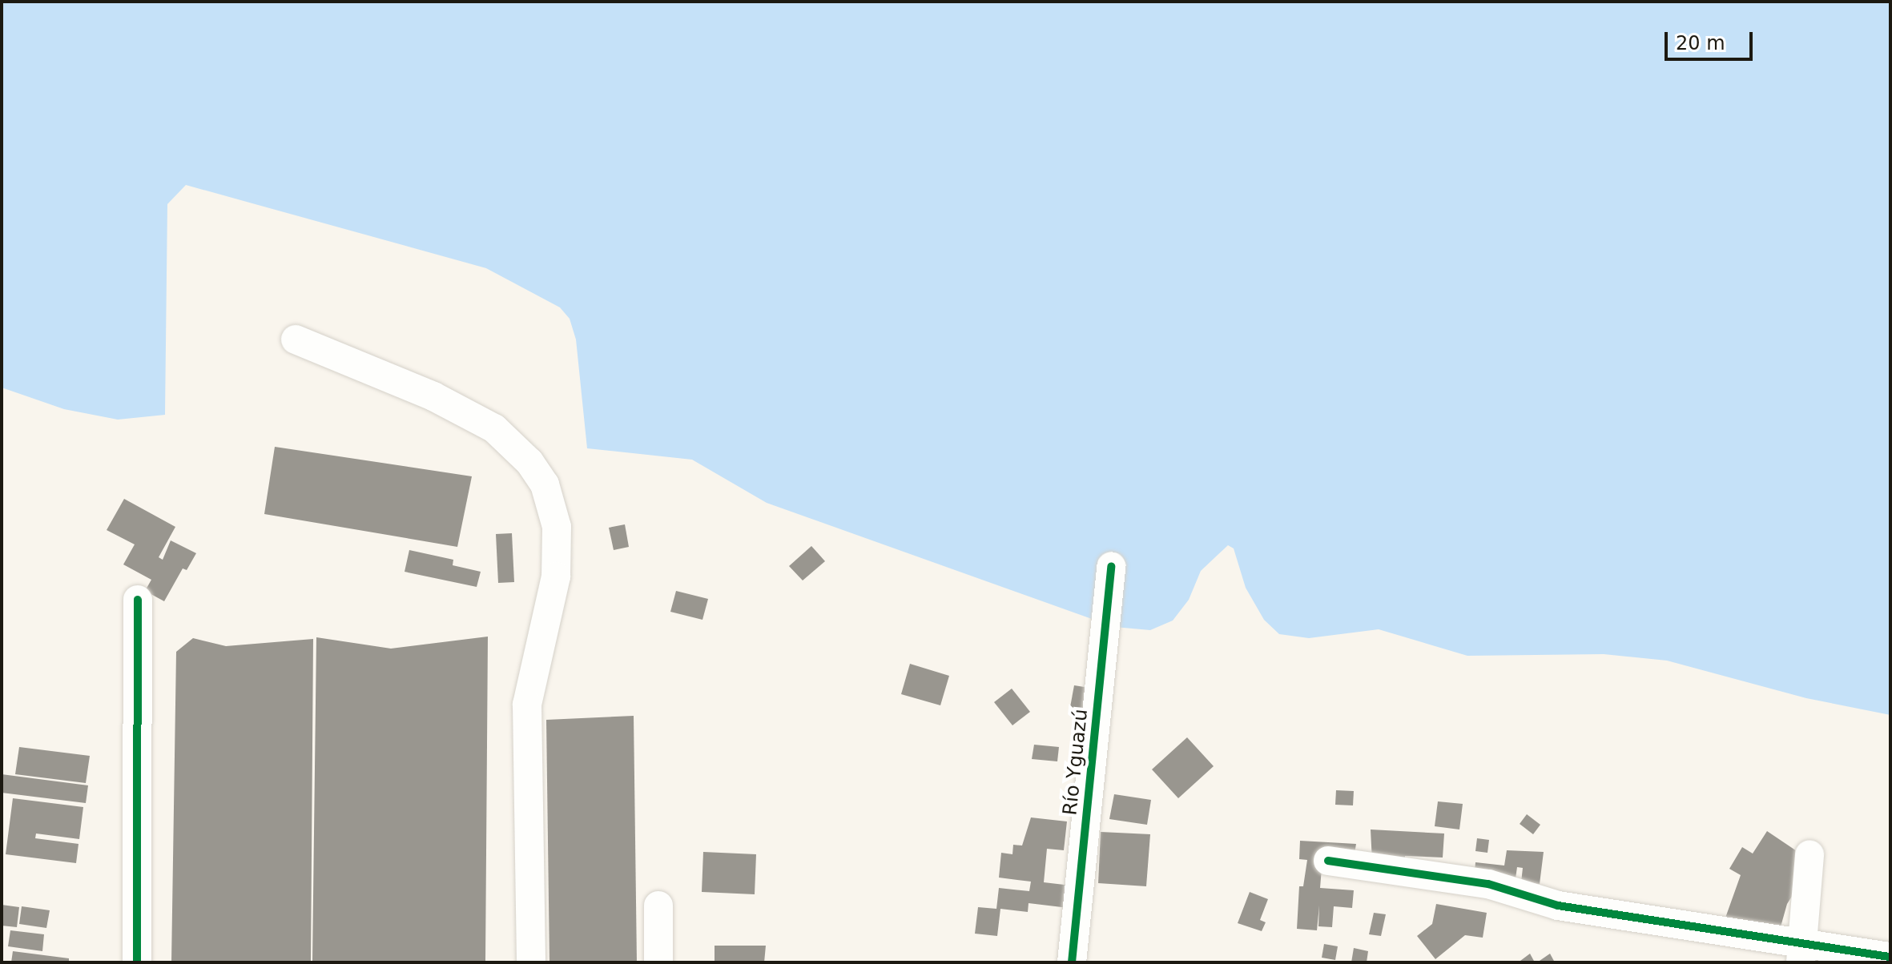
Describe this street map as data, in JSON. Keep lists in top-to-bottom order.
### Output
{
  "streets": {
    "street": ["Río Yguazú"]
  },
  "scale_bar": "20 m"
}
